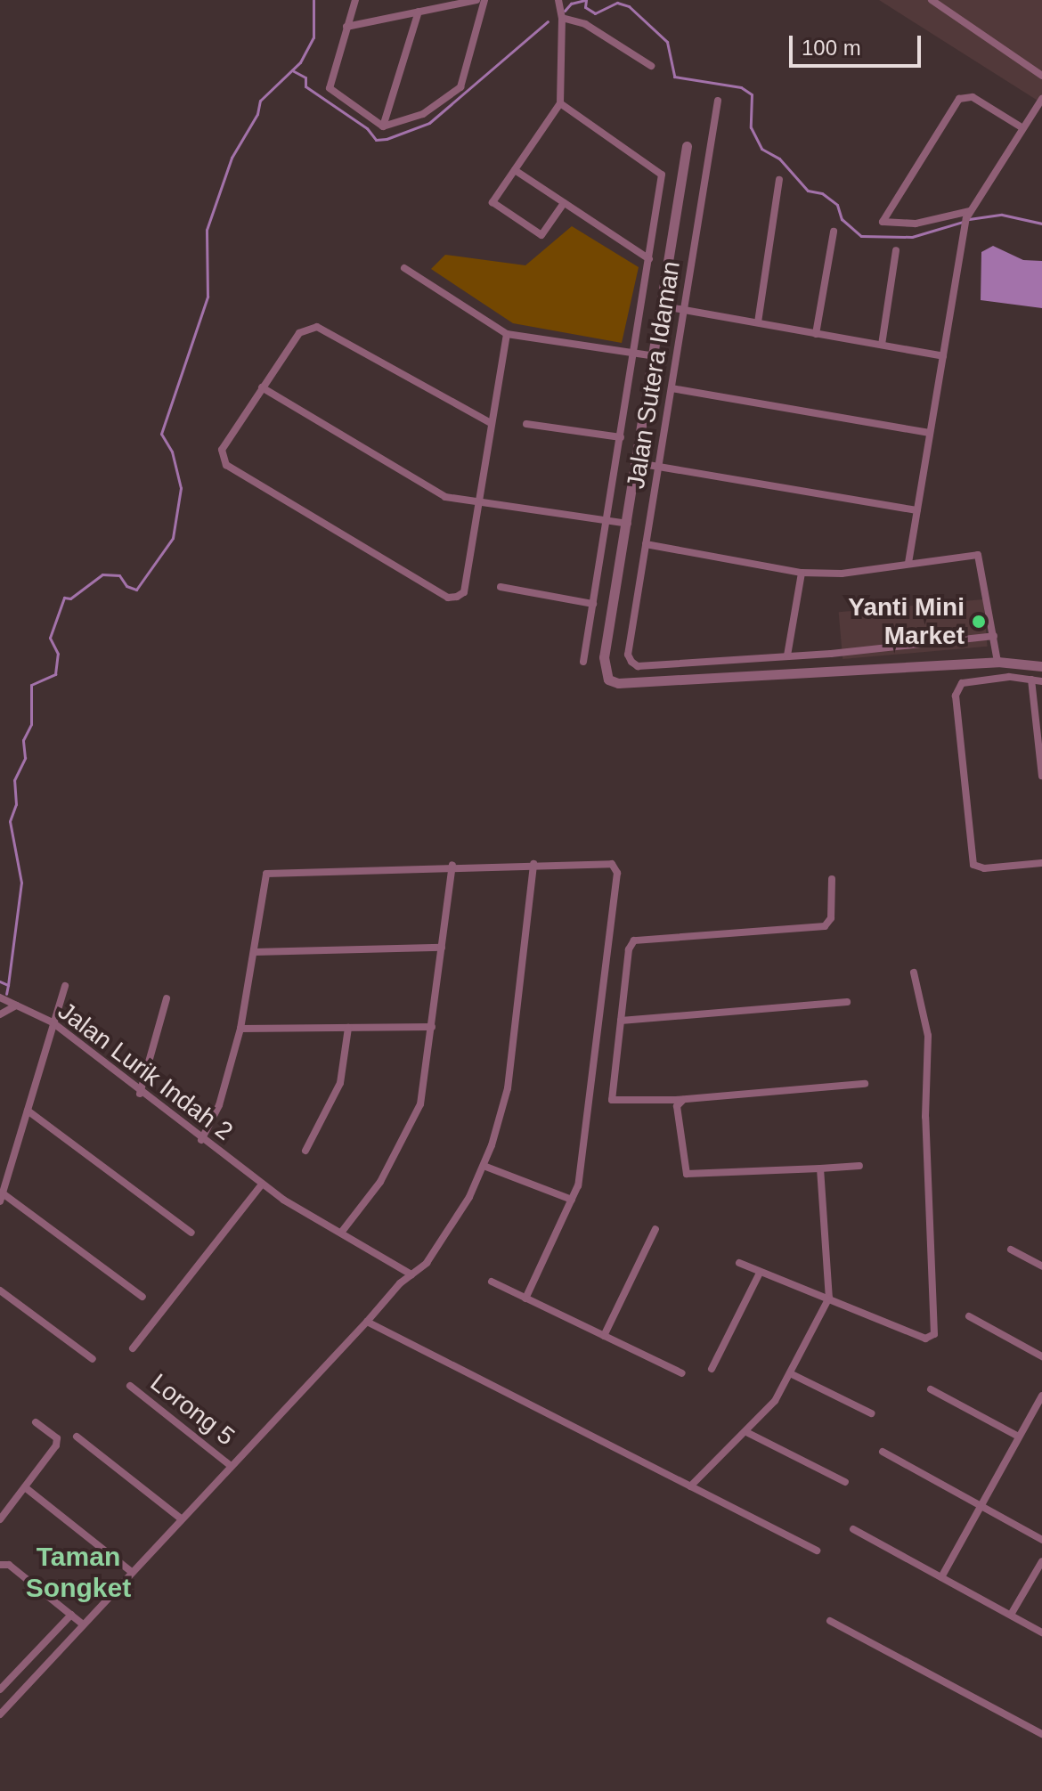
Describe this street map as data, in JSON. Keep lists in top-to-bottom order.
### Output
{
  "streets": {
    "street": ["Jalan Sutera Idaman", "Jalan Lurik Indah 2", "Lorong 5"]
  },
  "districts": ["Taman Songket"],
  "places": ["Yanti Mini Market"],
  "scale_bar": "100 m"
}
